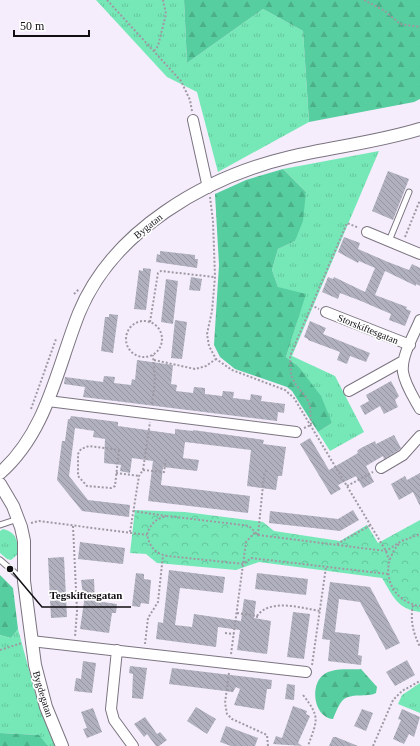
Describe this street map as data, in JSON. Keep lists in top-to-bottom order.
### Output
{
  "streets": {
    "street": ["Bygatan", "Storskiftesgatan", "Bygdegatan"]
  },
  "places": ["Tegskiftesgatan"],
  "scale_bar": "50 m"
}
